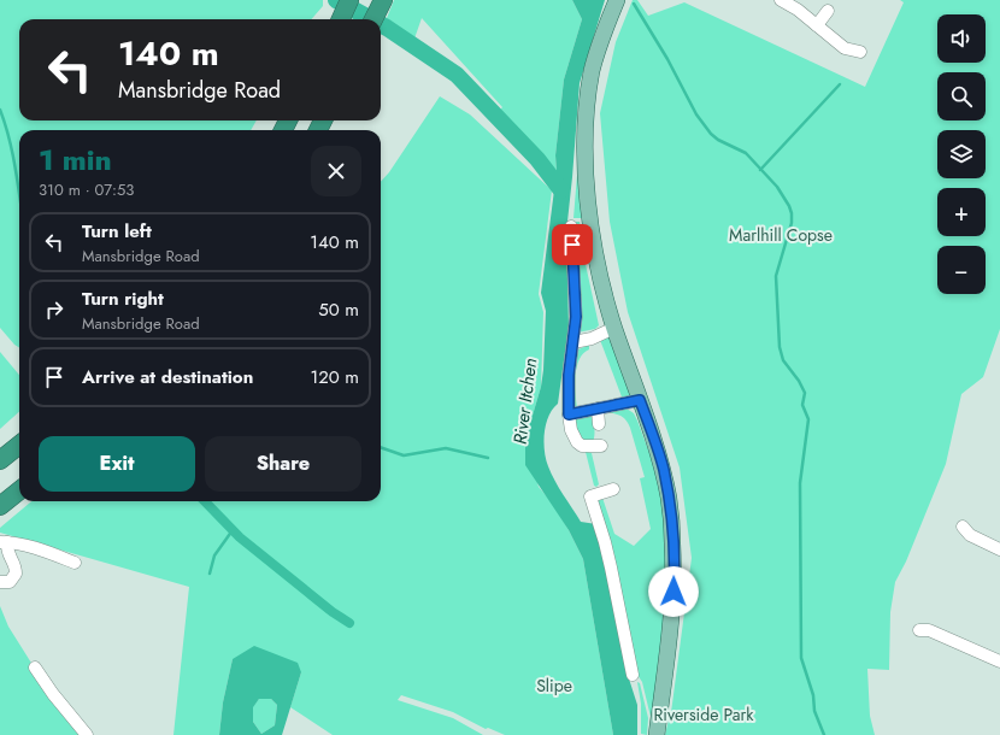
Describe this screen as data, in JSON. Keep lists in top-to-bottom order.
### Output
{
  "water": ["River Itchen"],
  "parks": ["Marlhill Copse", "Slipe", "Riverside Park"],
  "page": {
    "map_buttons": ["+", "−"],
    "turn": ["140 m", "Mansbridge Road"],
    "heading": ["1 min", "310 m · 07:53"],
    "list": [
      {
        "name": "Turn left",
        "note": "Mansbridge Road",
        "value": "140 m"
      },
      {
        "name": "Turn right",
        "note": "Mansbridge Road",
        "value": "50 m"
      },
      {
        "name": "Arrive at destination",
        "value": "120 m"
      }
    ],
    "buttons": ["Exit", "Share"]
  }
}
